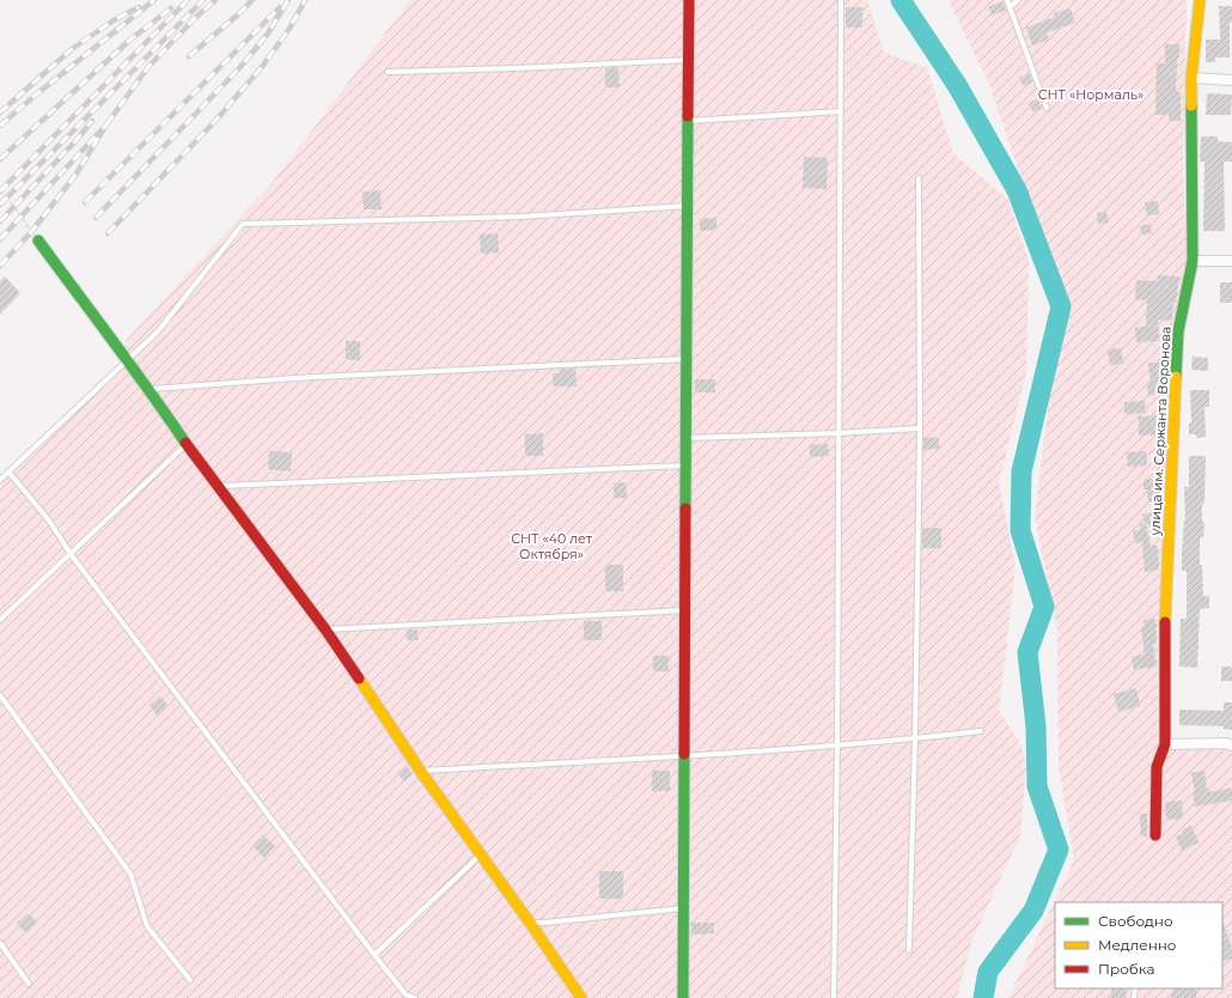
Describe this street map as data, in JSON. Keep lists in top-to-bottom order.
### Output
{
  "streets": {
    "street": ["улица им. Сержанта Воронова"]
  },
  "parks": ["СНТ «Нормаль»", "СНТ «40 лет Октября»"],
  "legend": ["Свободно", "Медленно", "Пробка"]
}
